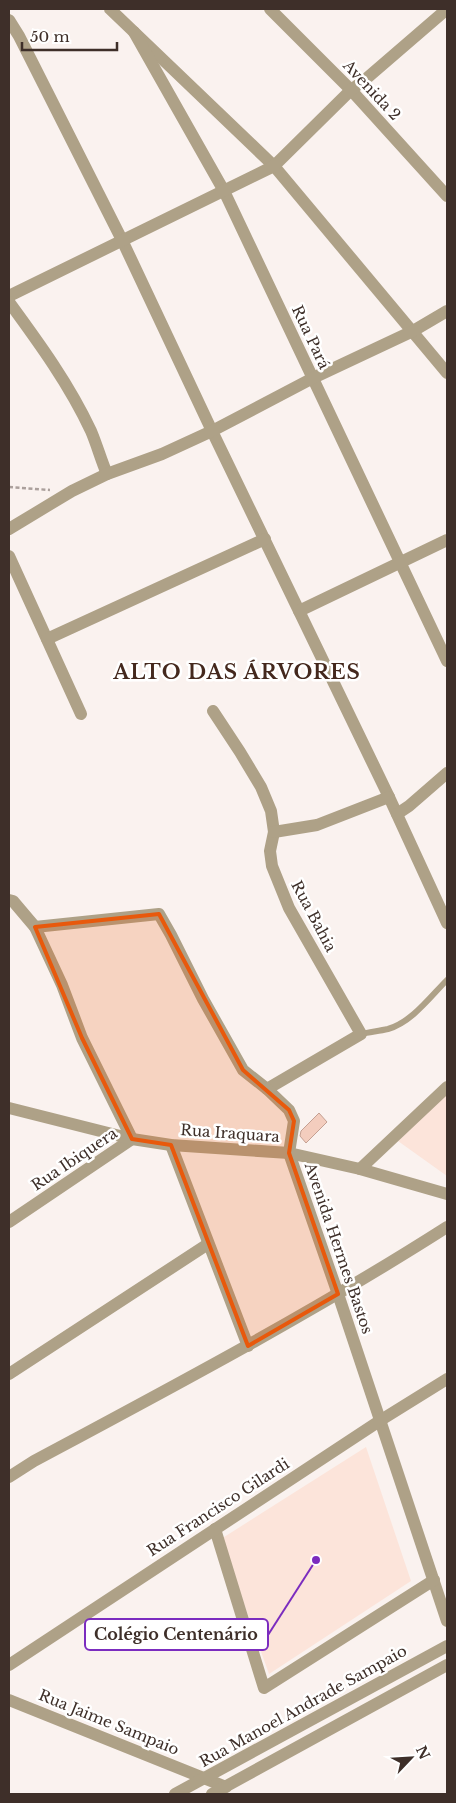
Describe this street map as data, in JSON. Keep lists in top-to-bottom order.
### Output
{
  "streets": {
    "street": [
      "Avenida 2",
      "Rua Pará",
      "Rua Bahia",
      "Rua Iraquara",
      "Rua Ibiquera",
      "Avenida Hermes Bastos",
      "Rua Francisco Gilardi",
      "Rua Manoel Andrade Sampaio",
      "Rua Jaime Sampaio"
    ]
  },
  "crossings": [
    ["Rua Iraquara", "Rua Ibiquera"],
    ["Rua Iraquara", "Avenida Hermes Bastos"],
    ["Avenida Hermes Bastos", "Rua Francisco Gilardi"],
    ["Rua Manoel Andrade Sampaio", "Rua Jaime Sampaio"]
  ],
  "districts": ["ALTO DAS ÁRVORES"],
  "places": ["Colégio Centenário"],
  "scale_bar": "50 m",
  "north": "top right"
}
